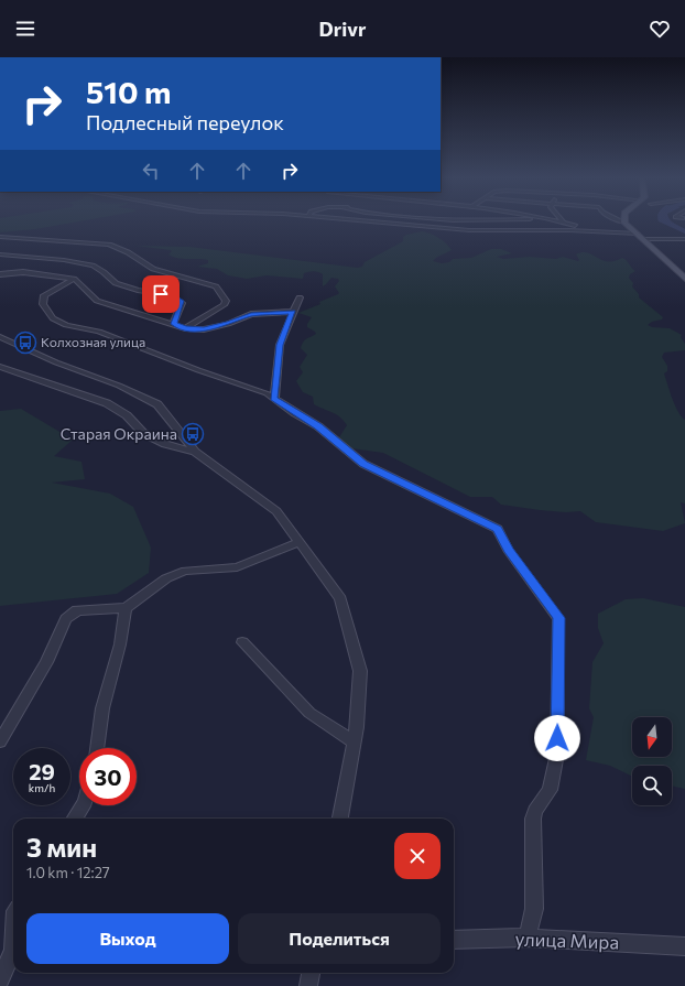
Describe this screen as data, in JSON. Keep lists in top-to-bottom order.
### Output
{
  "streets": {
    "street": ["улица Мира"]
  },
  "places": {
    "bus stop": ["Колхозная улица", "Старая Окраина"]
  },
  "north": "bottom",
  "page": {
    "header": "Drivr",
    "turn": ["510 m", "Подлесный переулок"],
    "speed": "29 km/h",
    "limit": "30",
    "heading": ["3 мин", "1.0 km · 12:27"],
    "buttons": ["Выход", "Поделиться"]
  }
}
